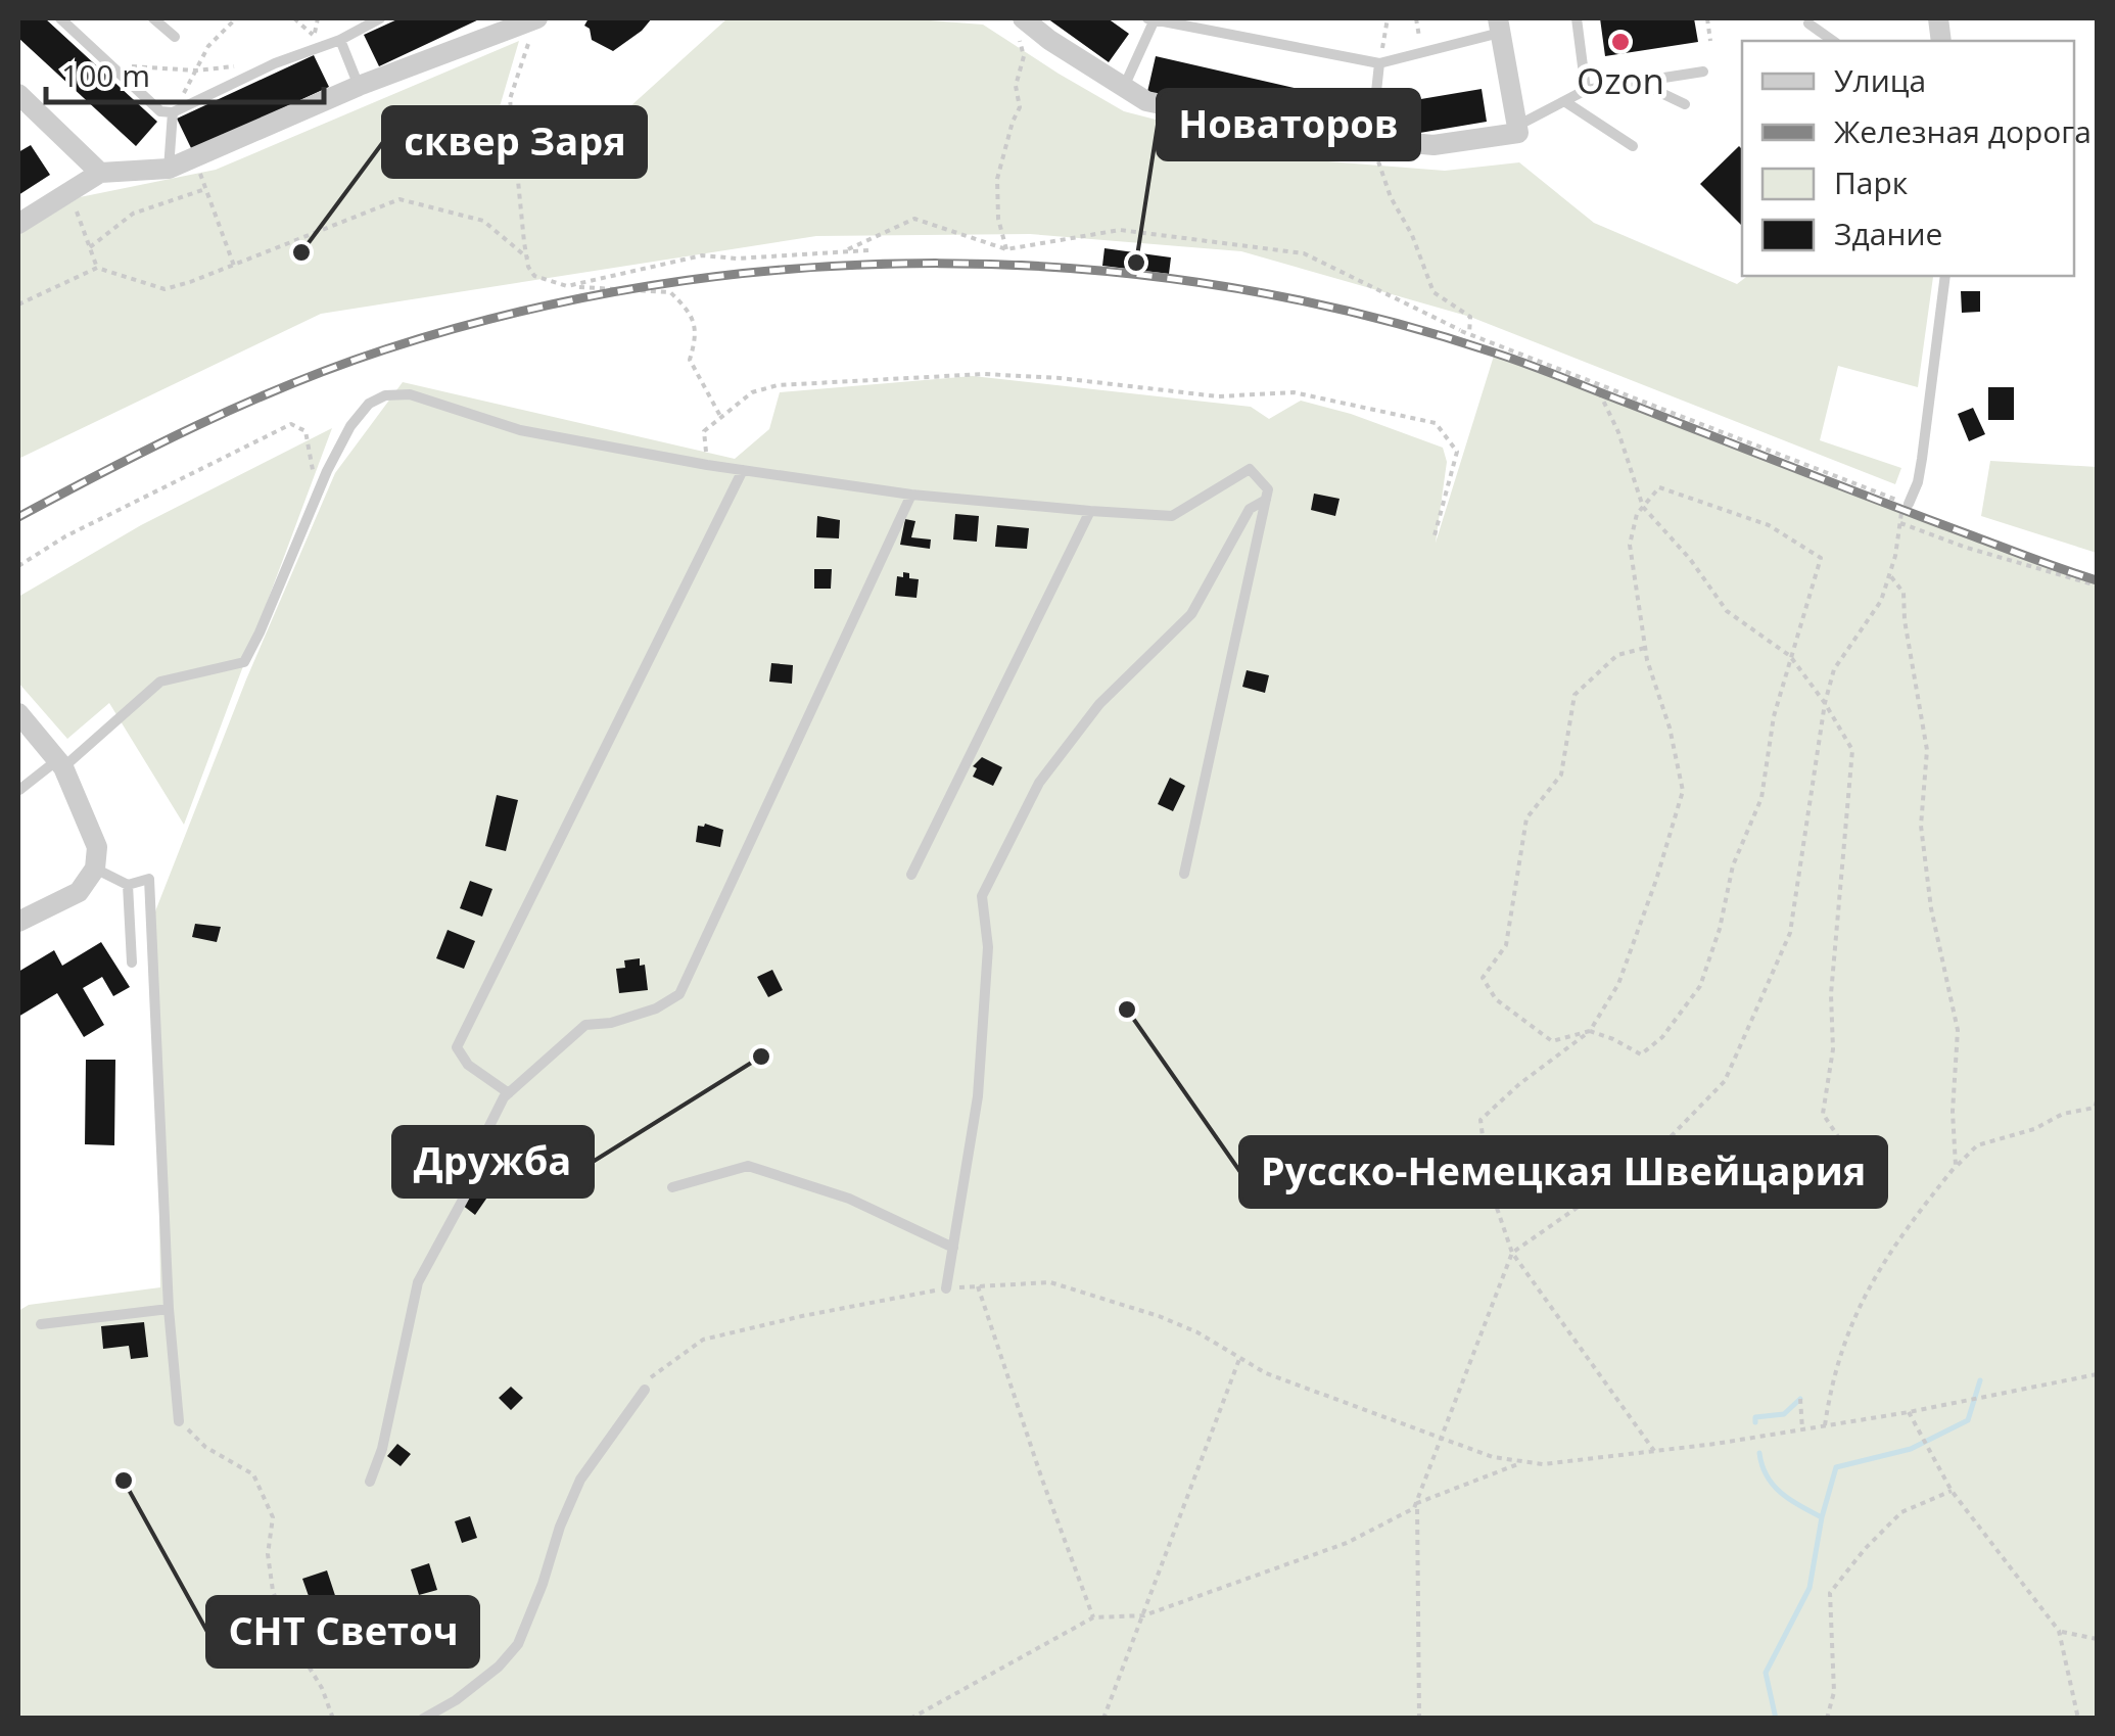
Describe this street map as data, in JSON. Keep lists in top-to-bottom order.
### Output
{
  "places": [
    "Ozon",
    "сквер Заря",
    "Новаторов",
    "Русско-Немецкая Швейцария",
    "Дружба",
    "СНТ Светоч"
  ],
  "legend": [
    "Улица",
    "Железная дорога",
    "Парк",
    "Здание"
  ],
  "scale_bar": "100 m"
}
